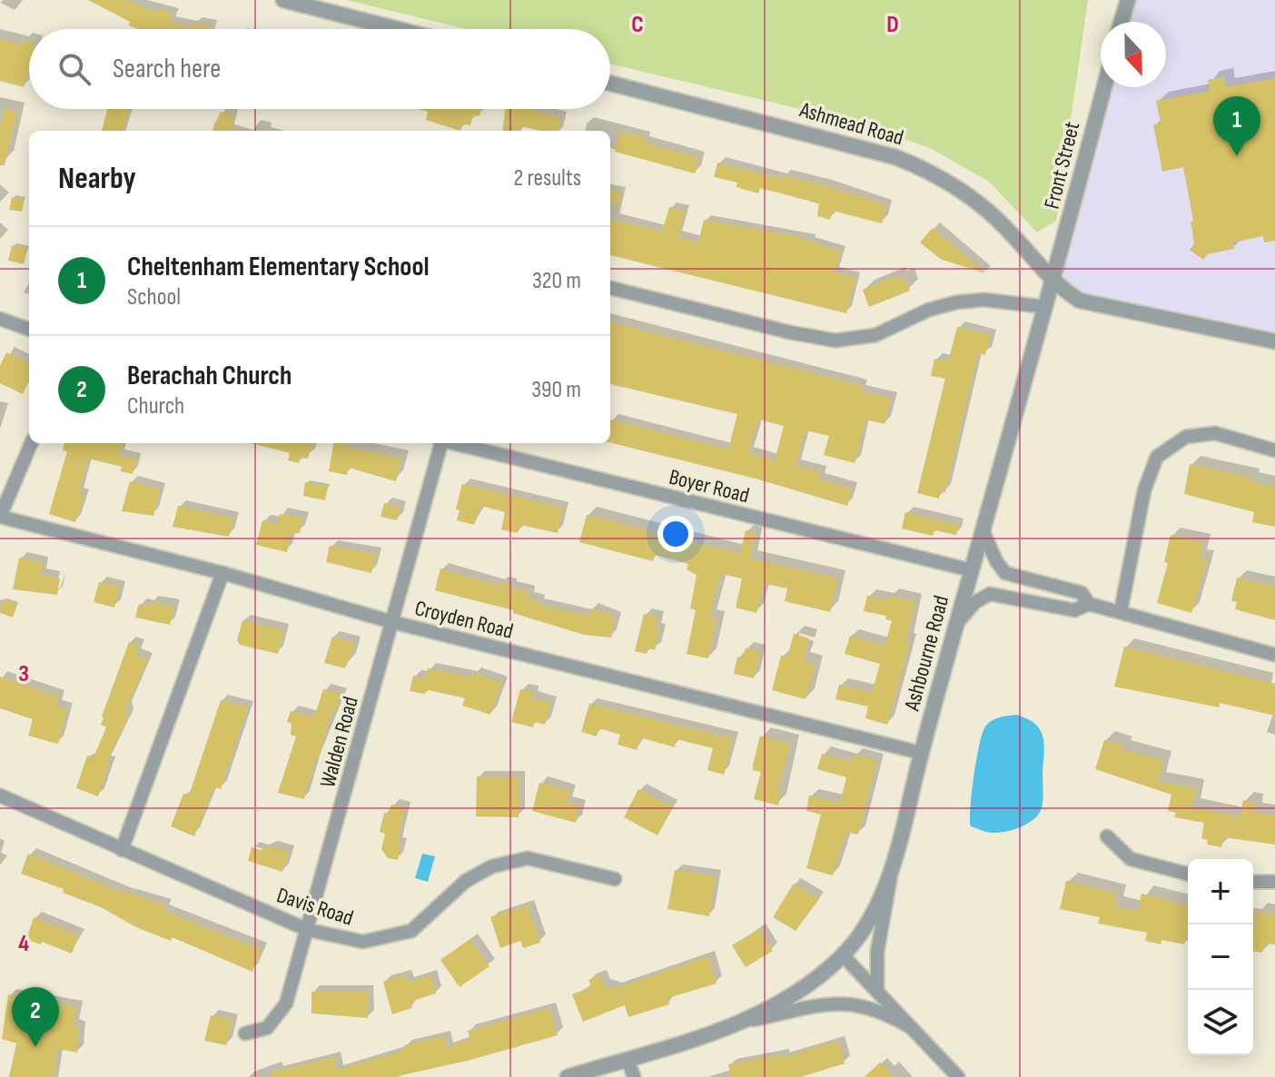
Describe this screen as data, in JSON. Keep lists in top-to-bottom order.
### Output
{
  "streets": {
    "street": [
      "Ashmead Road",
      "Front Street",
      "Boyer Road",
      "Croyden Road",
      "Ashbourne Road",
      "Walden Road",
      "Davis Road"
    ]
  },
  "crossings": [
    ["Ashmead Road", "Front Street"],
    ["Ashmead Road", "Ashbourne Road"],
    ["Front Street", "Ashbourne Road"],
    ["Boyer Road", "Ashbourne Road"],
    ["Croyden Road", "Ashbourne Road"],
    ["Croyden Road", "Walden Road"],
    ["Walden Road", "Davis Road"]
  ],
  "north": "bottom",
  "page": {
    "search": "Search here",
    "pins": ["1", "2"],
    "heading": ["Nearby", "2 results"],
    "list": [
      {
        "mark": "1",
        "name": "Cheltenham Elementary School",
        "note": "School",
        "value": "320 m"
      },
      {
        "mark": "2",
        "name": "Berachah Church",
        "note": "Church",
        "value": "390 m"
      }
    ],
    "map_buttons": ["+", "−"]
  },
  "grid": {
    "columns": ["C", "D"],
    "rows": ["3", "4"]
  }
}
